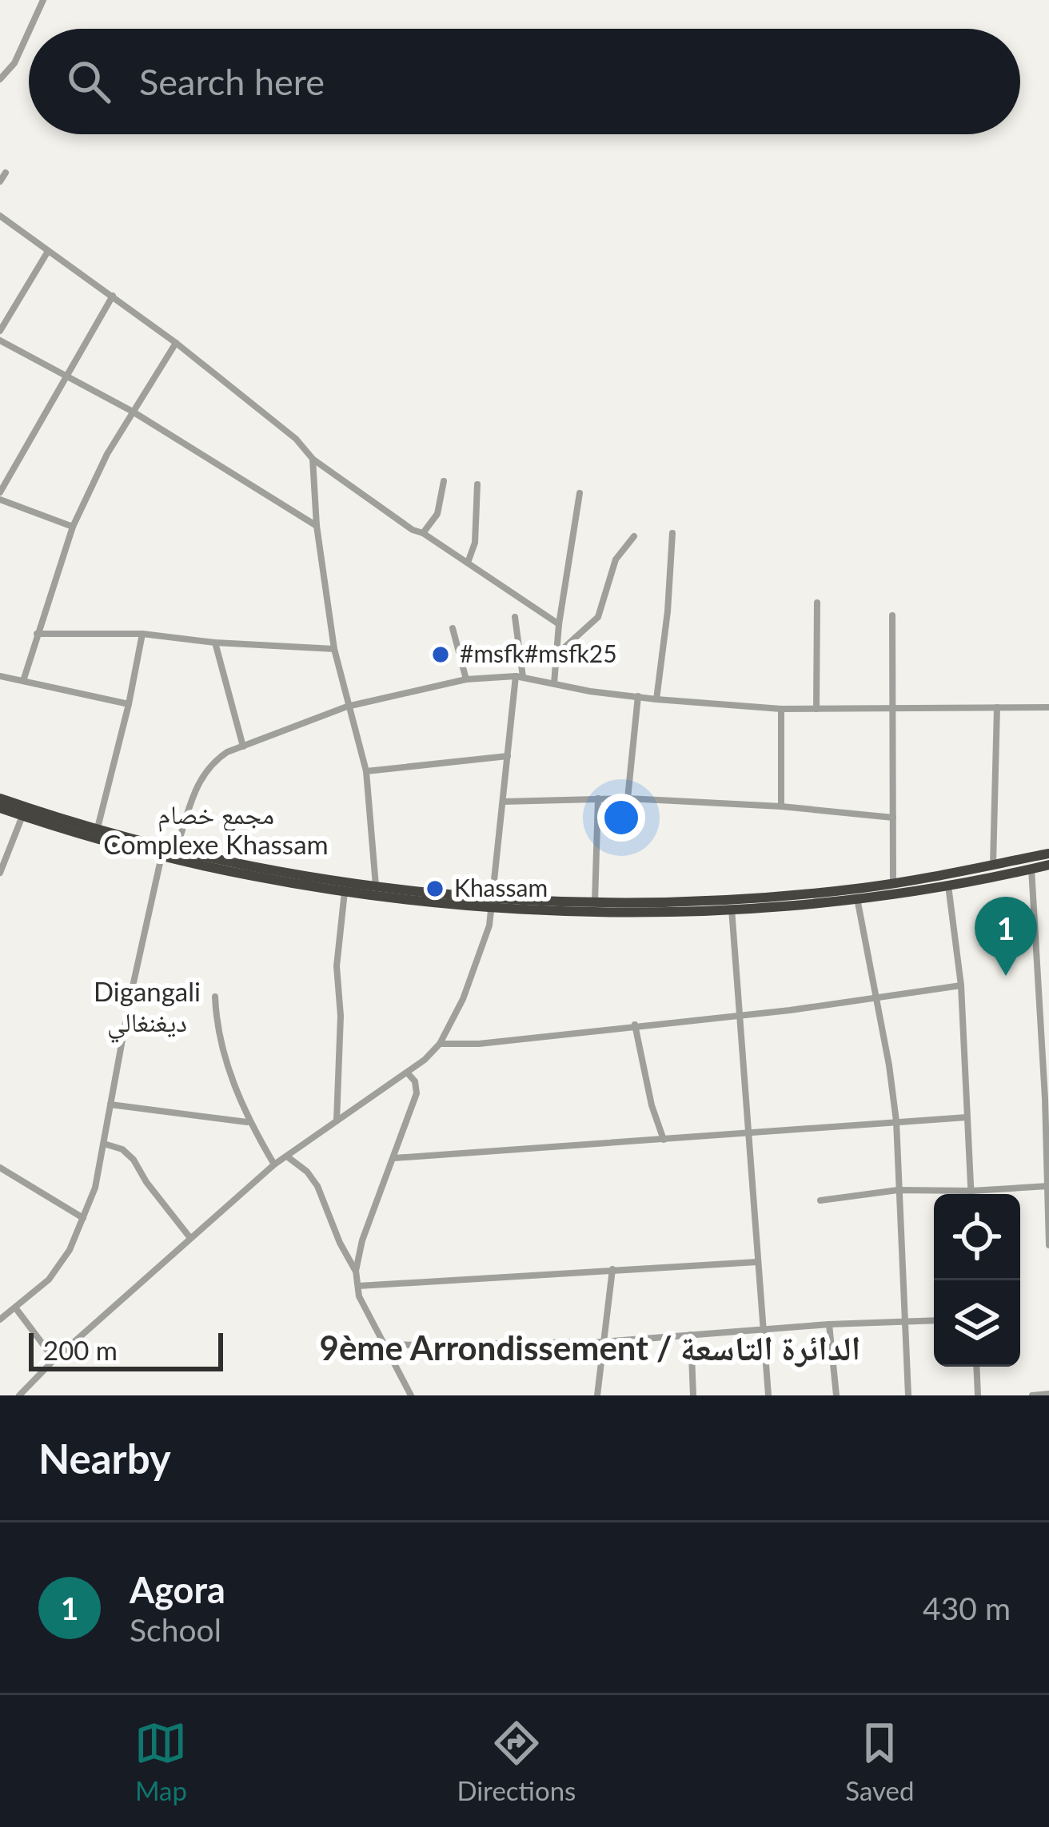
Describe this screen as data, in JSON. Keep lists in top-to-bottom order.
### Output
{
  "districts": ["مجمع خصام Complexe Khassam", "Digangali ديغنغالي", "9ème Arrondissement / الدائرة التاسعة"],
  "places": ["#msfk#msfk25", "Khassam"],
  "scale_bar": "200 m",
  "page": {
    "search": "Search here",
    "pins": "1",
    "scale": "200 m",
    "heading": "Nearby",
    "list": [
      {
        "mark": "1",
        "name": "Agora",
        "note": "School",
        "value": "430 m"
      }
    ],
    "nav": ["Map", "Directions", "Saved"]
  }
}
